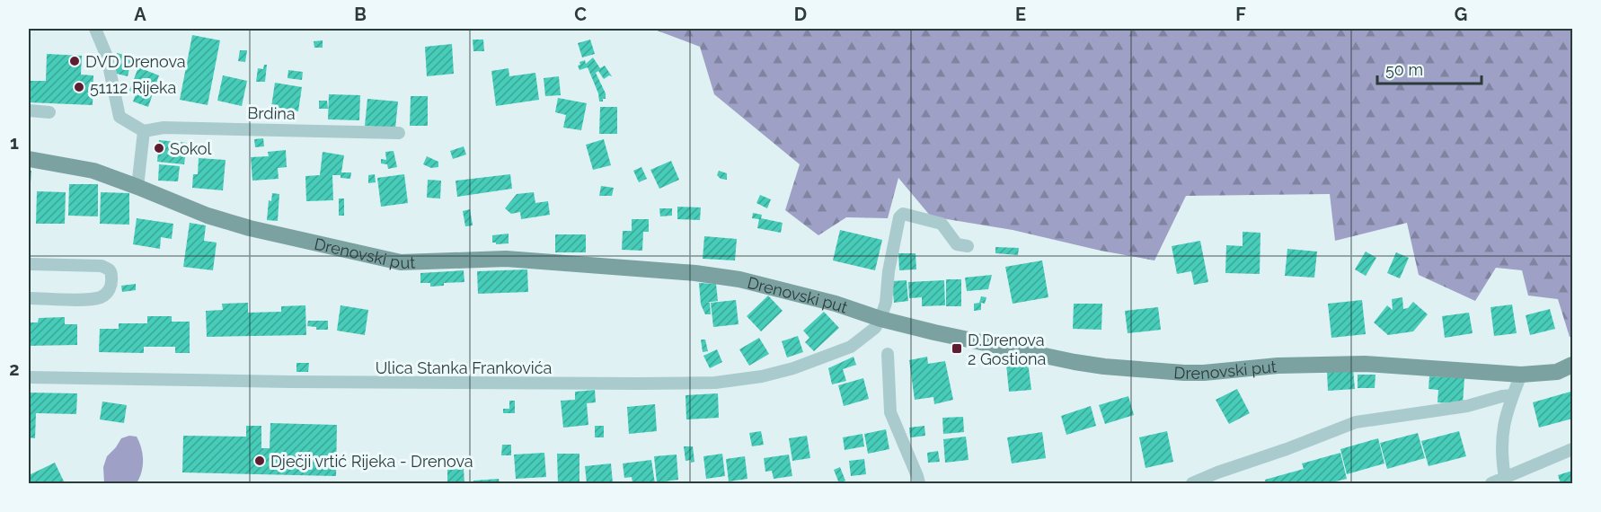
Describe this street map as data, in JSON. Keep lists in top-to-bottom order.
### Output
{
  "streets": {
    "main road": ["Drenovski put"],
    "street": ["Brdina", "Ulica Stanka Frankovića"]
  },
  "crossings": [
    ["Drenovski put", "Ulica Stanka Frankovića"]
  ],
  "places": {
    "other": [
      "DVD Drenova",
      "51112 Rijeka",
      "Sokol",
      "Dječji vrtić Rijeka - Drenova"
    ],
    "transit": ["D.Drenova 2 Gostiona"]
  },
  "scale_bar": "50 m",
  "grid": {
    "columns": [
      "A",
      "B",
      "C",
      "D",
      "E",
      "F",
      "G"
    ],
    "rows": ["1", "2"]
  }
}
